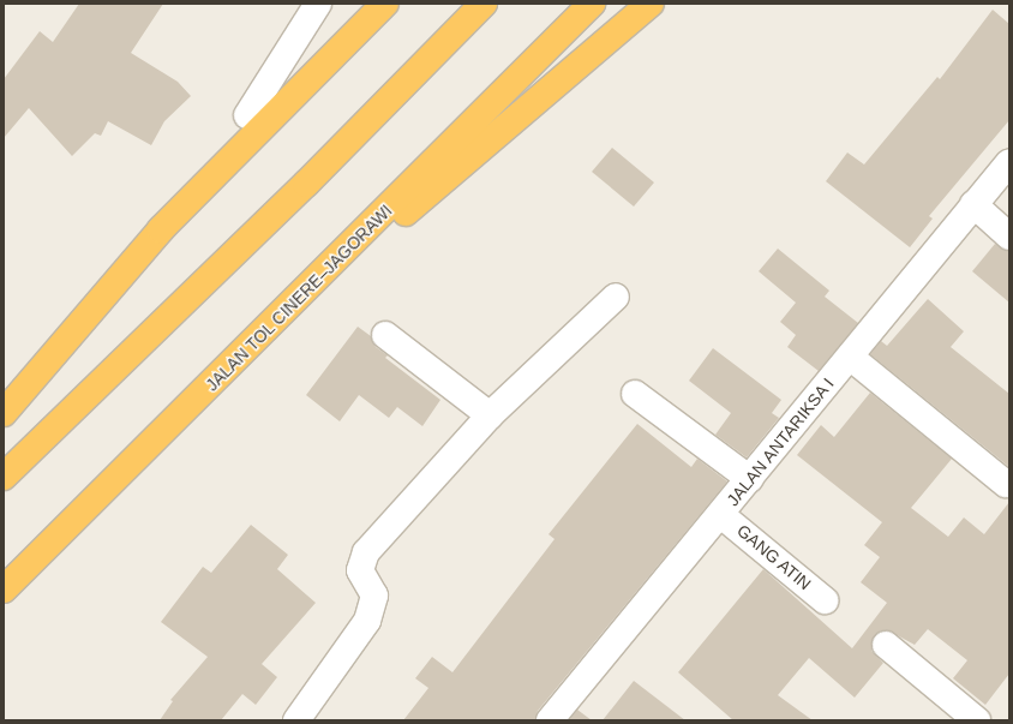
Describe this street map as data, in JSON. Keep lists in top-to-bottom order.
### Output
{
  "streets": {
    "highway": ["JALAN TOL CINERE–JAGORAWI"],
    "street": ["JALAN ANTARIKSA I", "GANG ATIN"]
  },
  "crossings": [
    ["JALAN ANTARIKSA I", "GANG ATIN"]
  ]
}
